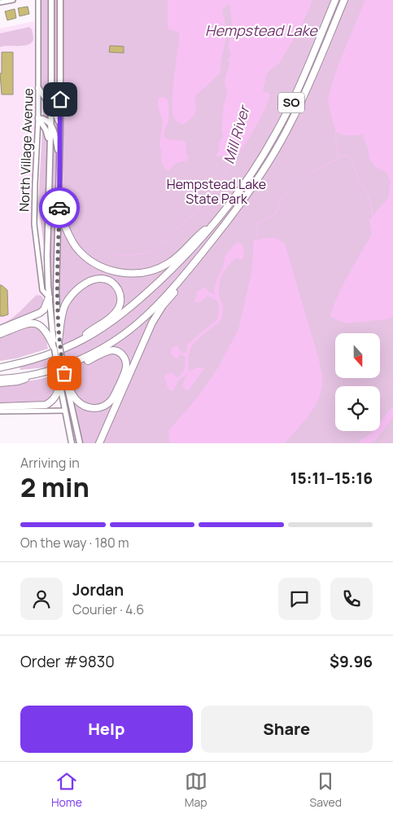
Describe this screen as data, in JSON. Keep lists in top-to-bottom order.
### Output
{
  "streets": {
    "highway": ["SO"],
    "street": ["North Village Avenue"]
  },
  "water": ["Hempstead Lake", "Mill River"],
  "parks": ["Hempstead Lake State Park"],
  "north": "bottom",
  "page": {
    "heading": ["2 min", "Arriving in", "15:11–15:16"],
    "panel": [
      "Jordan",
      "Courier · 4.6",
      "Order #9830",
      "$9.96"
    ],
    "bar": "On the way · 180 m",
    "buttons": ["Help", "Share"],
    "tabs": ["Home", "Map", "Saved"]
  }
}
